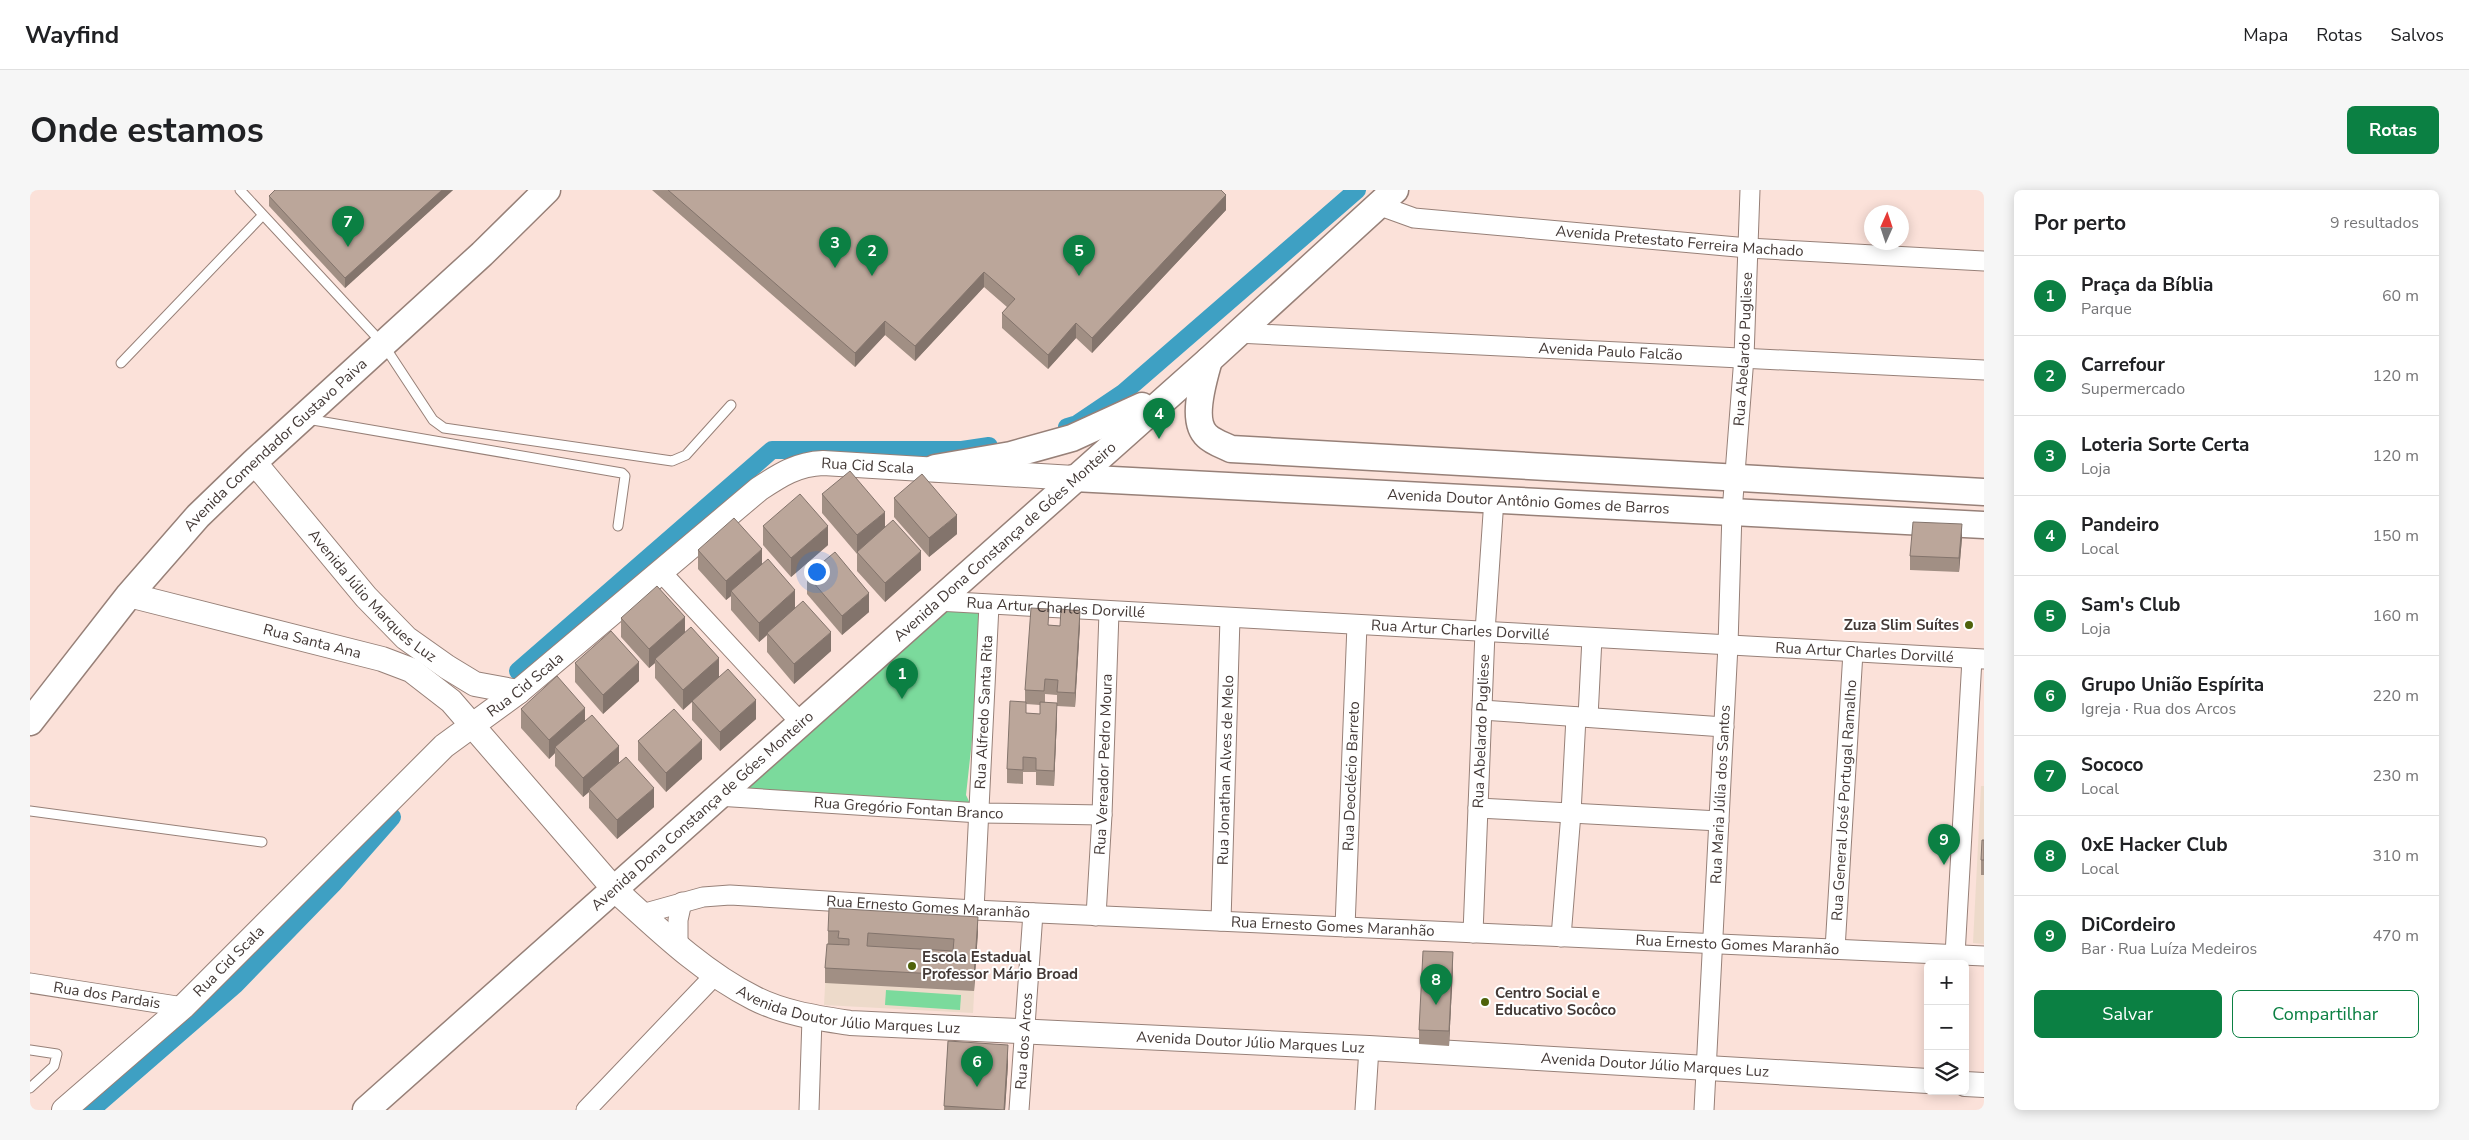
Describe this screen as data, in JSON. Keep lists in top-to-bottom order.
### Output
{
  "streets": {
    "main road": ["Avenida Comendador Gustavo Paiva", "Avenida Doutor Antônio Gomes de Barros", "Avenida Dona Constança de Góes Monteiro"],
    "street": [
      "Avenida Pretestato Ferreira Machado",
      "Rua Abelardo Pugliese",
      "Avenida Paulo Falcão",
      "Rua Cid Scala",
      "Avenida Júlio Marques Luz",
      "Rua Artur Charles Dorvillé",
      "Rua Santa Ana",
      "Rua Alfredo Santa Rita",
      "Rua Vereador Pedro Moura",
      "Rua Jonathan Alves de Melo",
      "Rua Deoclécio Barreto",
      "Rua Maria Júlia dos Santos",
      "Rua General José Portugal Ramalho",
      "Rua Gregório Fontan Branco",
      "Rua Ernesto Gomes Maranhão",
      "Rua dos Pardais",
      "Avenida Doutor Júlio Marques Luz",
      "Rua dos Arcos"
    ]
  },
  "crossings": [
    ["Avenida Pretestato Ferreira Machado", "Rua Abelardo Pugliese"],
    ["Avenida Pretestato Ferreira Machado", "Avenida Dona Constança de Góes Monteiro"],
    ["Rua Abelardo Pugliese", "Avenida Paulo Falcão"],
    ["Rua Abelardo Pugliese", "Avenida Doutor Antônio Gomes de Barros"],
    ["Rua Abelardo Pugliese", "Rua Artur Charles Dorvillé"],
    ["Rua Abelardo Pugliese", "Rua Maria Júlia dos Santos"],
    ["Rua Abelardo Pugliese", "Rua Ernesto Gomes Maranhão"],
    ["Avenida Paulo Falcão", "Avenida Dona Constança de Góes Monteiro"],
    ["Avenida Comendador Gustavo Paiva", "Avenida Júlio Marques Luz"],
    ["Avenida Comendador Gustavo Paiva", "Rua Santa Ana"],
    ["Rua Cid Scala", "Avenida Doutor Antônio Gomes de Barros"],
    ["Rua Cid Scala", "Avenida Dona Constança de Góes Monteiro"],
    ["Rua Cid Scala", "Avenida Júlio Marques Luz"],
    ["Rua Cid Scala", "Rua Santa Ana"],
    ["Rua Cid Scala", "Rua dos Pardais"],
    ["Avenida Doutor Antônio Gomes de Barros", "Avenida Dona Constança de Góes Monteiro"],
    ["Avenida Doutor Antônio Gomes de Barros", "Rua Maria Júlia dos Santos"],
    ["Avenida Dona Constança de Góes Monteiro", "Rua Artur Charles Dorvillé"],
    ["Avenida Dona Constança de Góes Monteiro", "Rua Gregório Fontan Branco"],
    ["Avenida Dona Constança de Góes Monteiro", "Avenida Doutor Júlio Marques Luz"],
    ["Rua Artur Charles Dorvillé", "Rua Alfredo Santa Rita"],
    ["Rua Artur Charles Dorvillé", "Rua Vereador Pedro Moura"],
    ["Rua Artur Charles Dorvillé", "Rua Jonathan Alves de Melo"],
    ["Rua Artur Charles Dorvillé", "Rua Deoclécio Barreto"],
    ["Rua Artur Charles Dorvillé", "Rua Maria Júlia dos Santos"],
    ["Rua Artur Charles Dorvillé", "Rua General José Portugal Ramalho"],
    ["Rua Alfredo Santa Rita", "Rua Gregório Fontan Branco"],
    ["Rua Alfredo Santa Rita", "Rua Ernesto Gomes Maranhão"],
    ["Rua Vereador Pedro Moura", "Rua Gregório Fontan Branco"],
    ["Rua Vereador Pedro Moura", "Rua Ernesto Gomes Maranhão"],
    ["Rua Jonathan Alves de Melo", "Rua Ernesto Gomes Maranhão"],
    ["Rua Deoclécio Barreto", "Rua Ernesto Gomes Maranhão"],
    ["Rua Maria Júlia dos Santos", "Rua Ernesto Gomes Maranhão"],
    ["Rua Maria Júlia dos Santos", "Avenida Doutor Júlio Marques Luz"],
    ["Rua General José Portugal Ramalho", "Rua Ernesto Gomes Maranhão"],
    ["Rua Ernesto Gomes Maranhão", "Avenida Doutor Júlio Marques Luz"],
    ["Rua Ernesto Gomes Maranhão", "Rua dos Arcos"],
    ["Avenida Doutor Júlio Marques Luz", "Rua dos Arcos"]
  ],
  "places": ["Zuza Slim Suítes", "Escola Estadual Professor Mário Broad", "Centro Social e Educativo Socôco"],
  "north": "top",
  "page": {
    "header": "Wayfind",
    "nav": ["Mapa", "Rotas", "Salvos"],
    "buttons": [
      "Rotas",
      ["Salvar", "Compartilhar"]
    ],
    "title": "Onde estamos",
    "heading": ["Por perto", "9 resultados"],
    "pins": [
      "7",
      "3",
      "2",
      "5",
      "4",
      "1",
      "9",
      "8",
      "6"
    ],
    "list": [
      {
        "mark": "1",
        "name": "Praça da Bíblia",
        "note": "Parque",
        "value": "60 m"
      },
      {
        "mark": "2",
        "name": "Carrefour",
        "note": "Supermercado",
        "value": "120 m"
      },
      {
        "mark": "3",
        "name": "Loteria Sorte Certa",
        "note": "Loja",
        "value": "120 m"
      },
      {
        "mark": "4",
        "name": "Pandeiro",
        "note": "Local",
        "value": "150 m"
      },
      {
        "mark": "5",
        "name": "Sam's Club",
        "note": "Loja",
        "value": "160 m"
      },
      {
        "mark": "6",
        "name": "Grupo União Espírita",
        "note": "Igreja · Rua dos Arcos",
        "value": "220 m"
      },
      {
        "mark": "7",
        "name": "Sococo",
        "note": "Local",
        "value": "230 m"
      },
      {
        "mark": "8",
        "name": "0xE Hacker Club",
        "note": "Local",
        "value": "310 m"
      },
      {
        "mark": "9",
        "name": "DiCordeiro",
        "note": "Bar · Rua Luíza Medeiros",
        "value": "470 m"
      }
    ],
    "map_buttons": ["+", "−"]
  }
}
